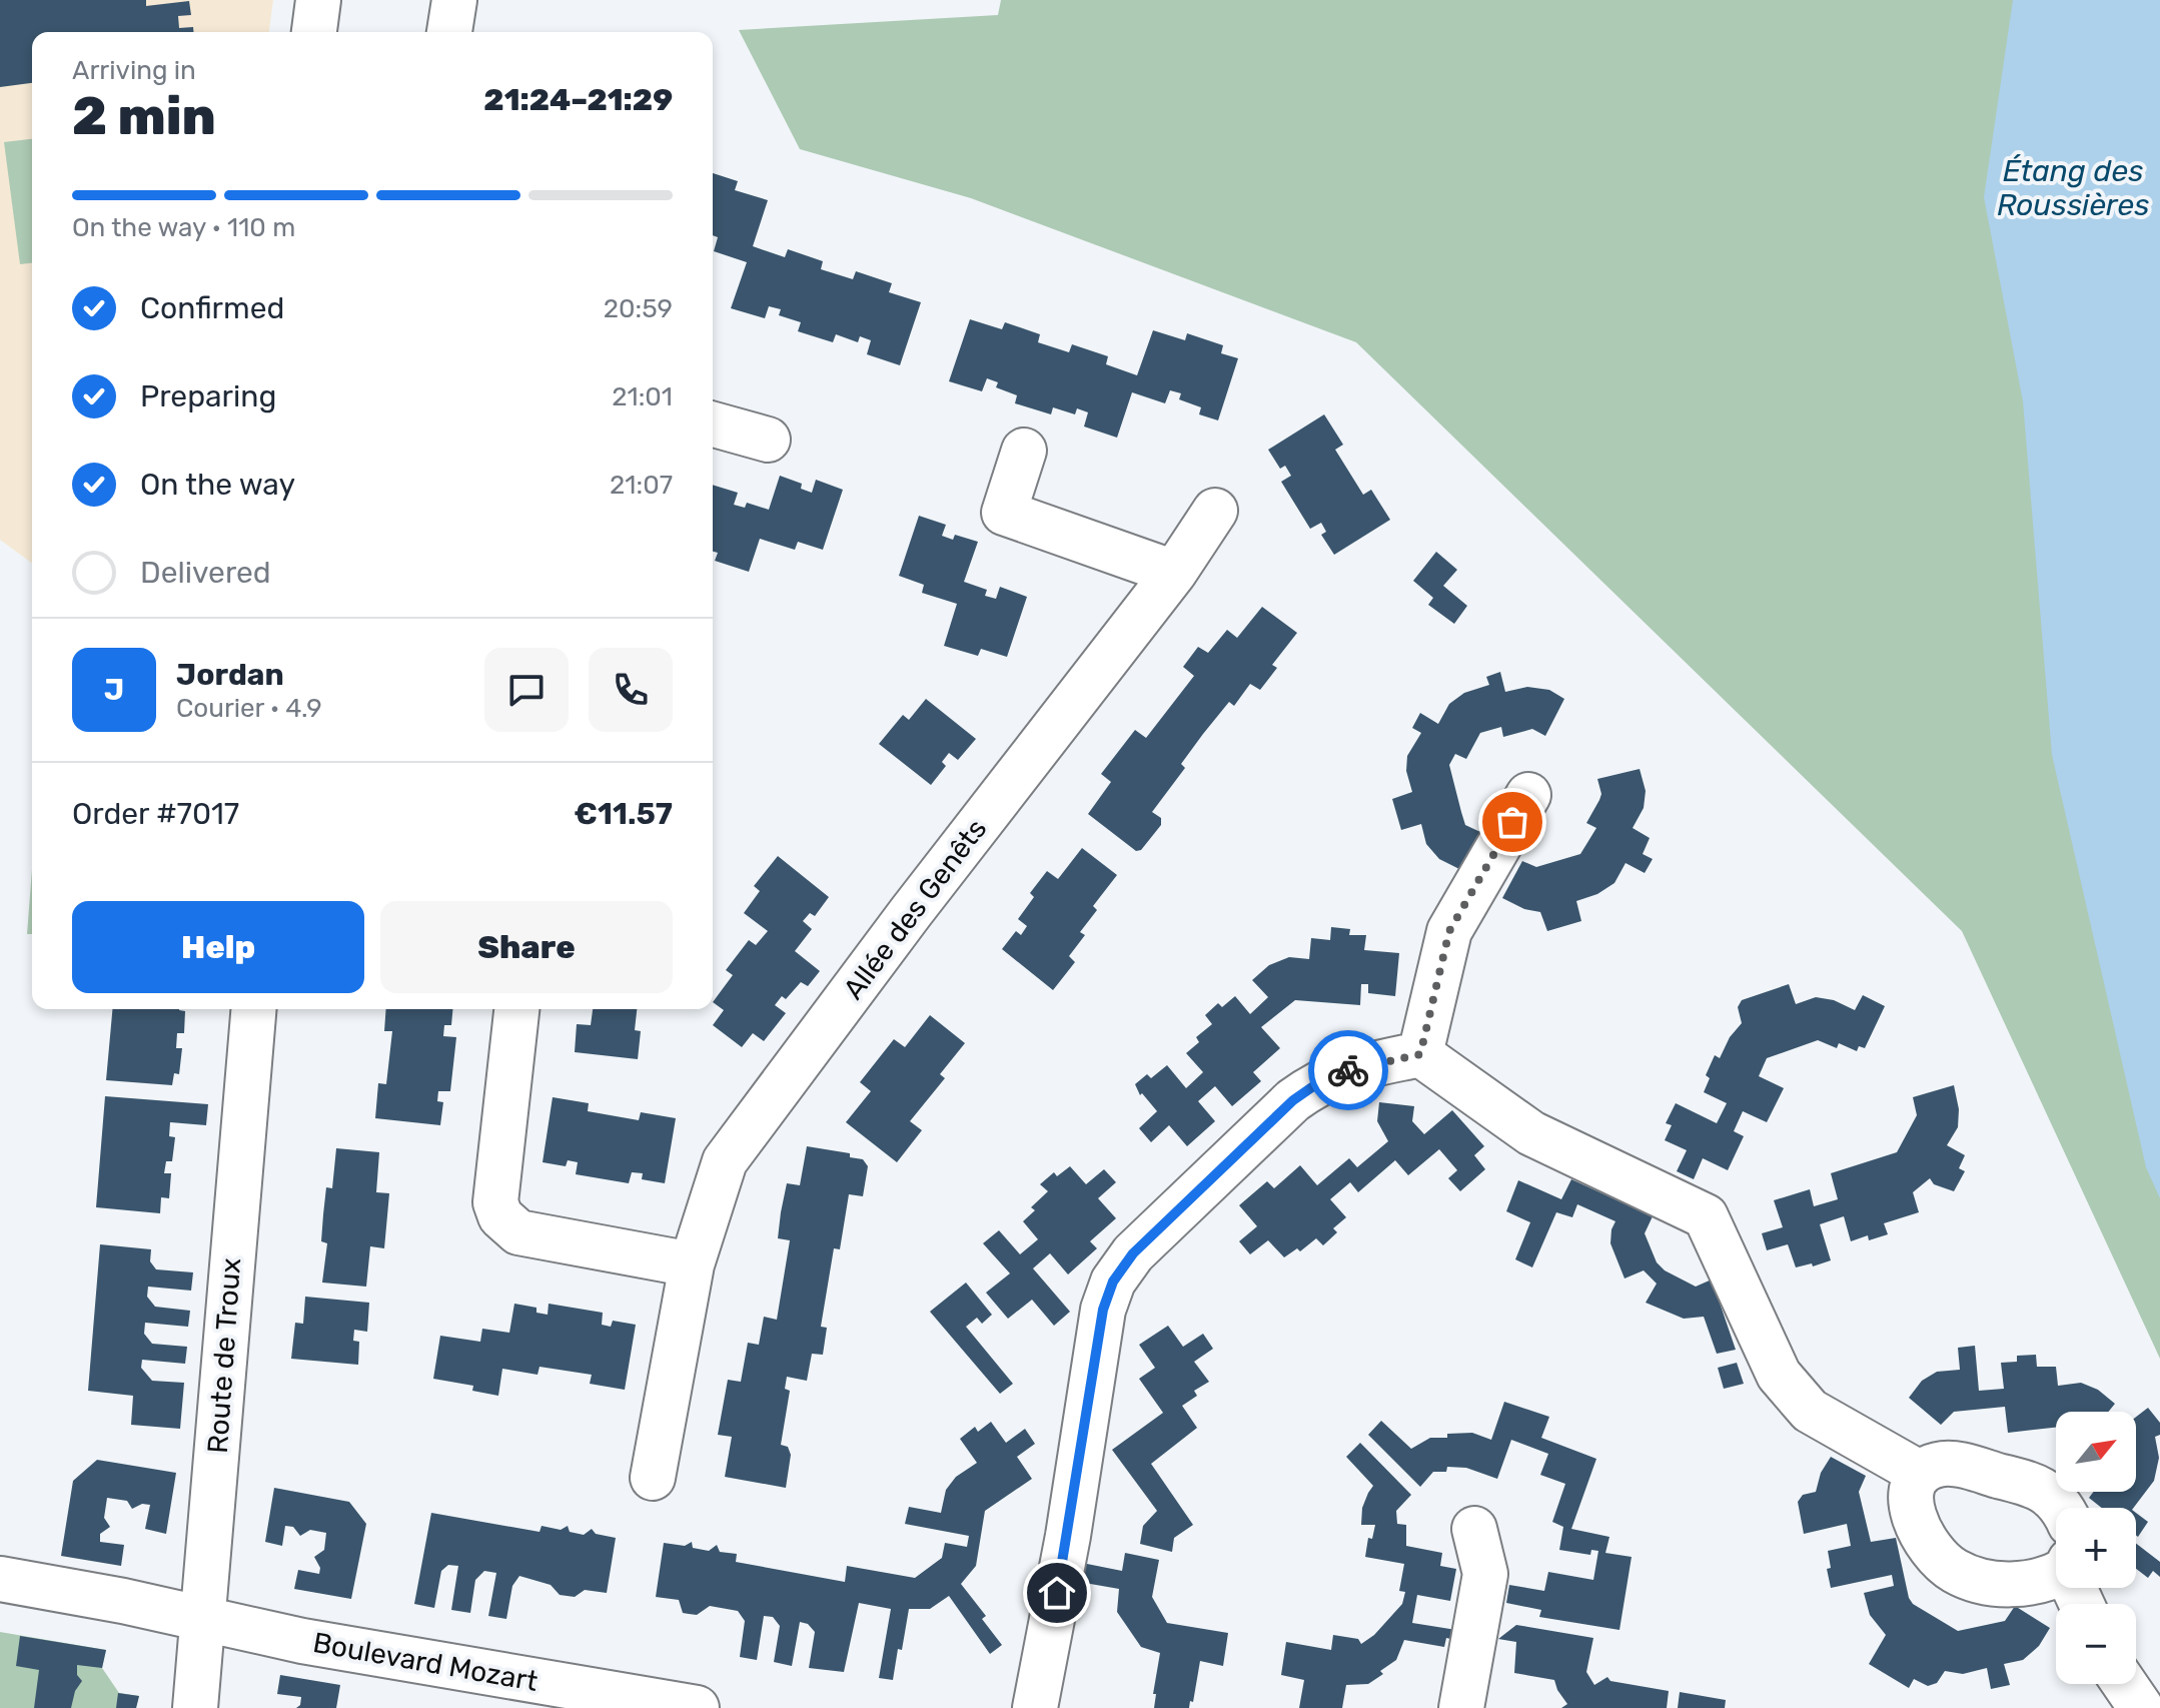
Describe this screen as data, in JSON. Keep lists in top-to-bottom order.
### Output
{
  "streets": {
    "street": ["Allée des Genêts", "Route de Troux", "Boulevard Mozart"]
  },
  "crossings": [
    ["Route de Troux", "Boulevard Mozart"]
  ],
  "water": ["Étang des Roussières"],
  "north": "top right",
  "page": {
    "heading": ["2 min", "Arriving in", "21:24–21:29"],
    "panel": [
      "Jordan",
      "Courier · 4.9",
      "Order #7017",
      "€11.57"
    ],
    "bar": "On the way · 110 m",
    "list": [
      ["Confirmed", "20:59"],
      ["Preparing", "21:01"],
      ["On the way", "21:07"],
      "Delivered"
    ],
    "round": "J",
    "buttons": ["Help", "Share"],
    "map_buttons": ["+", "−"]
  }
}
